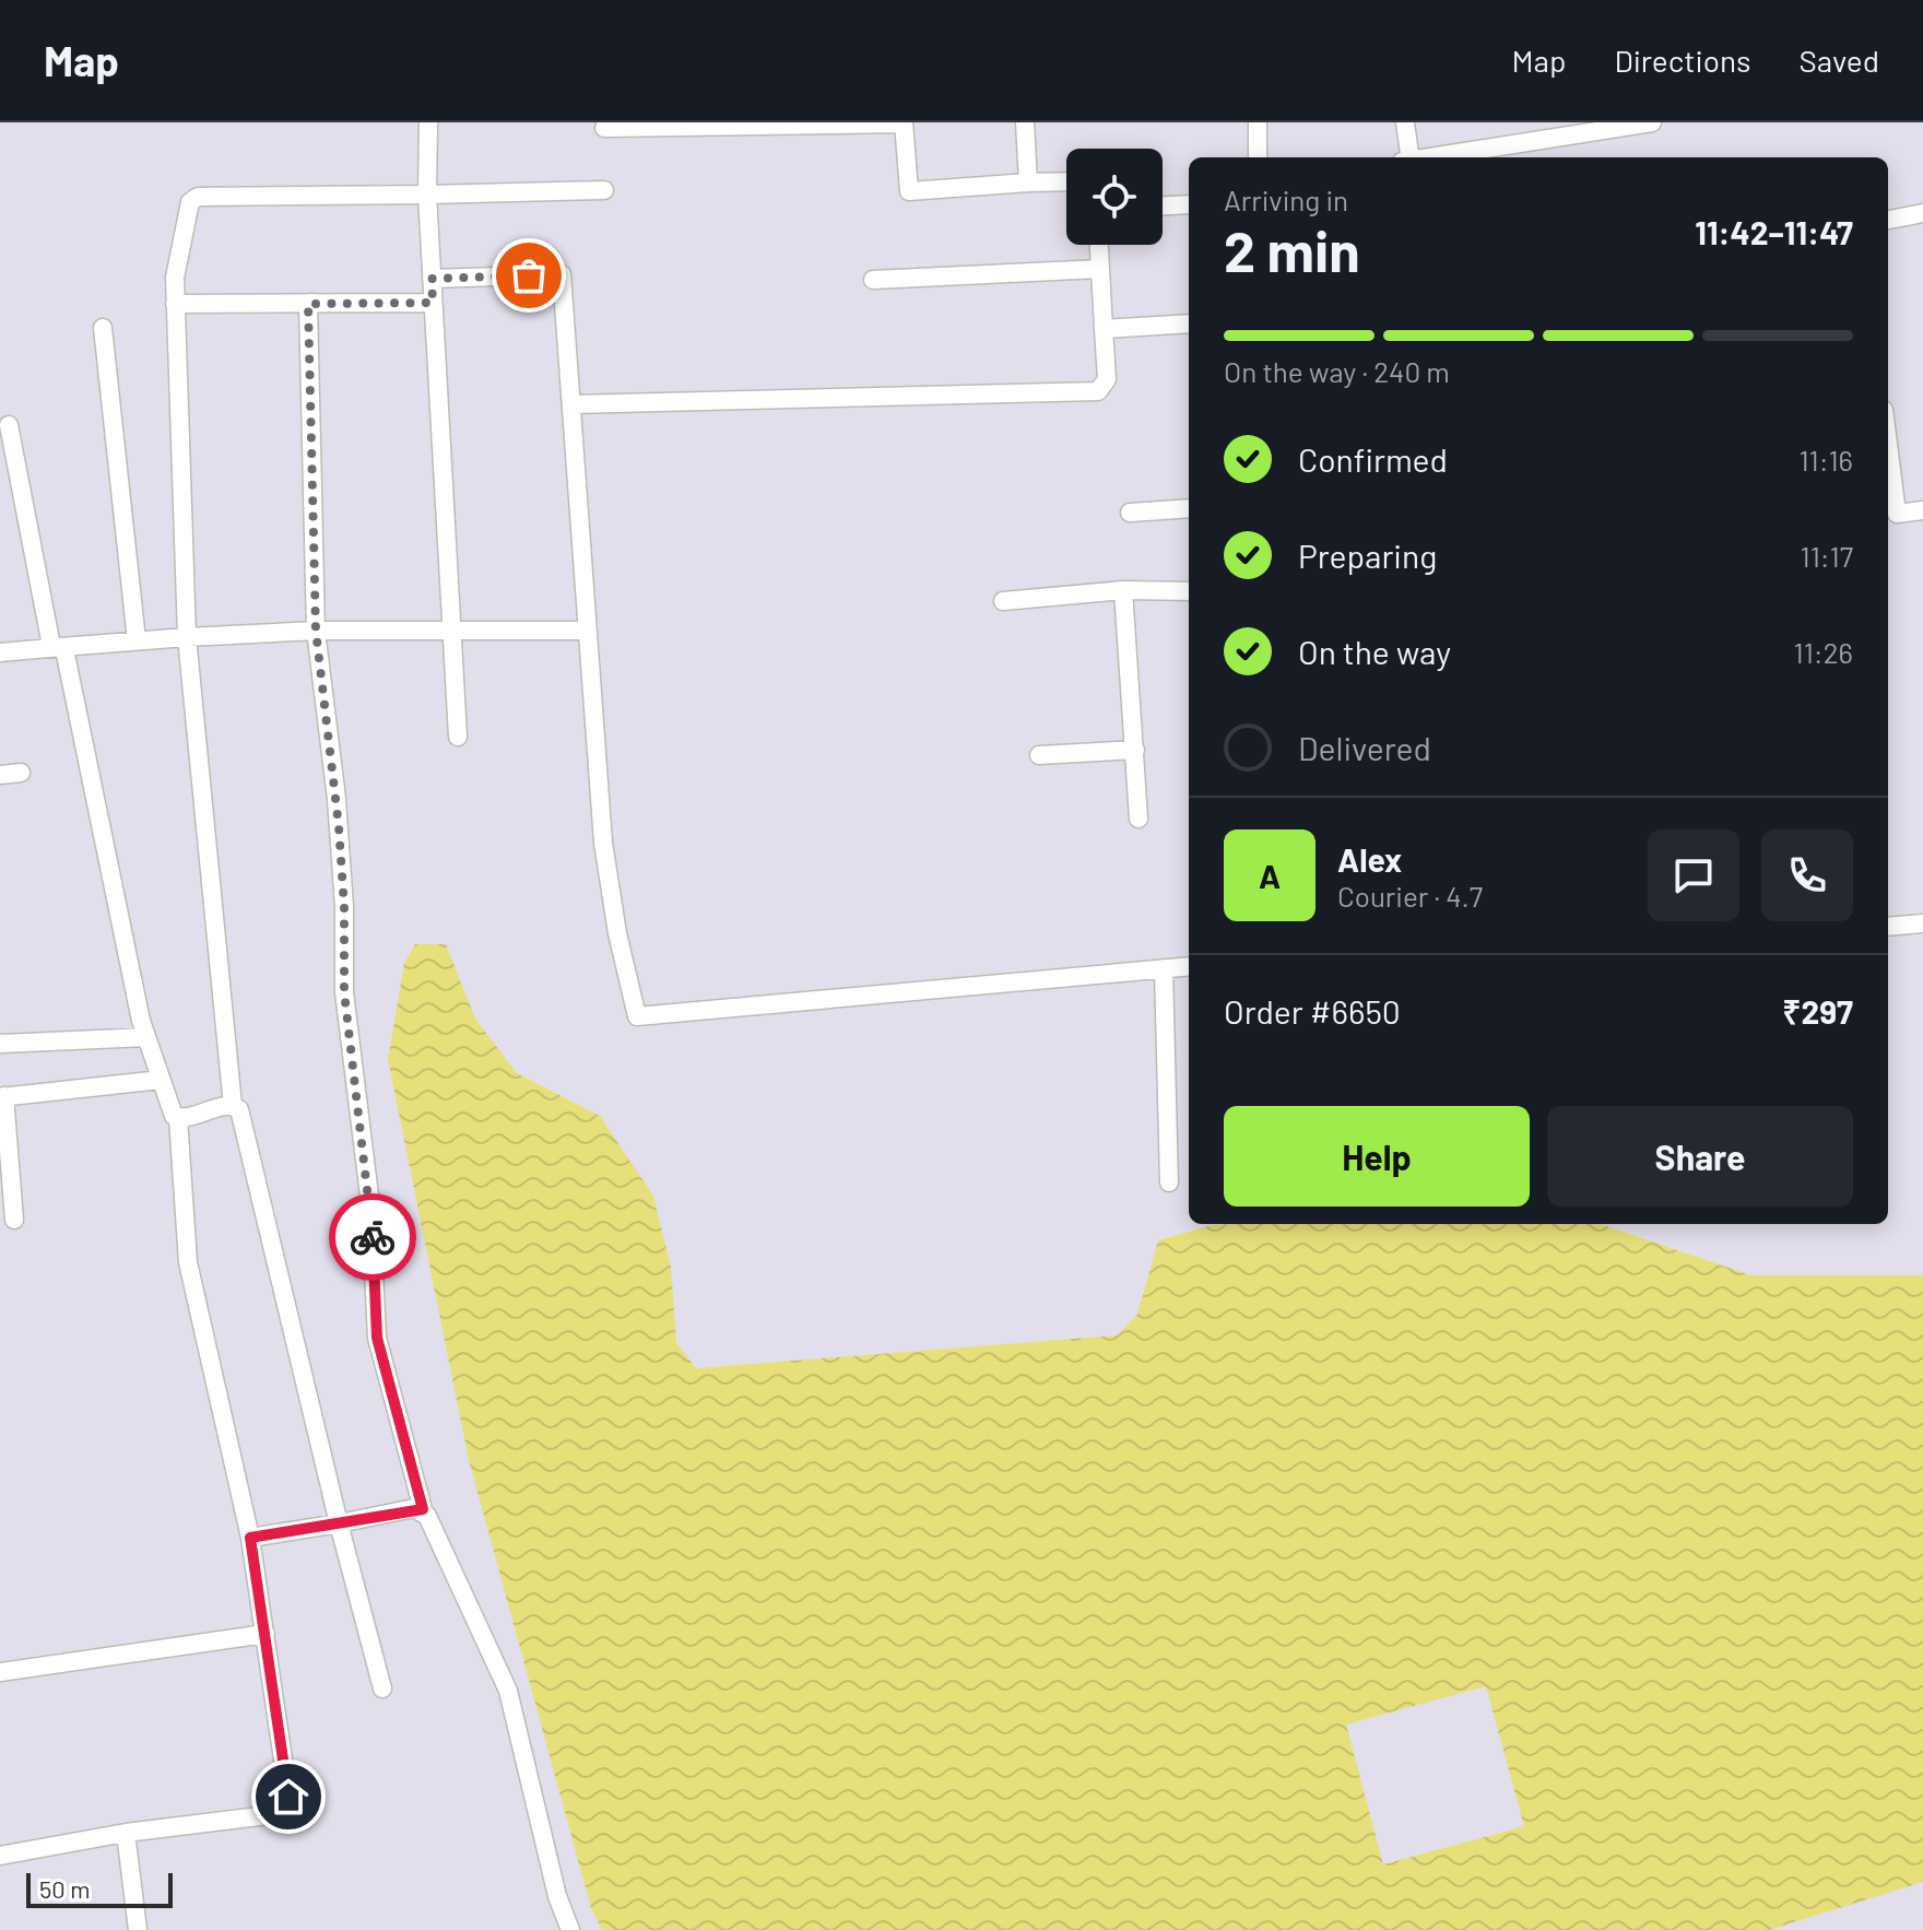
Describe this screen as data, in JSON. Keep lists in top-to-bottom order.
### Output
{
  "scale_bar": "50 m",
  "page": {
    "header": "Map",
    "nav": ["Map", "Directions", "Saved"],
    "heading": ["2 min", "Arriving in", "11:42–11:47"],
    "panel": [
      "Alex",
      "Courier · 4.7",
      "Order #6650",
      "₹297"
    ],
    "bar": "On the way · 240 m",
    "list": [
      ["Confirmed", "11:16"],
      ["Preparing", "11:17"],
      ["On the way", "11:26"],
      "Delivered"
    ],
    "round": "A",
    "buttons": ["Help", "Share"],
    "scale": "50 m"
  }
}
